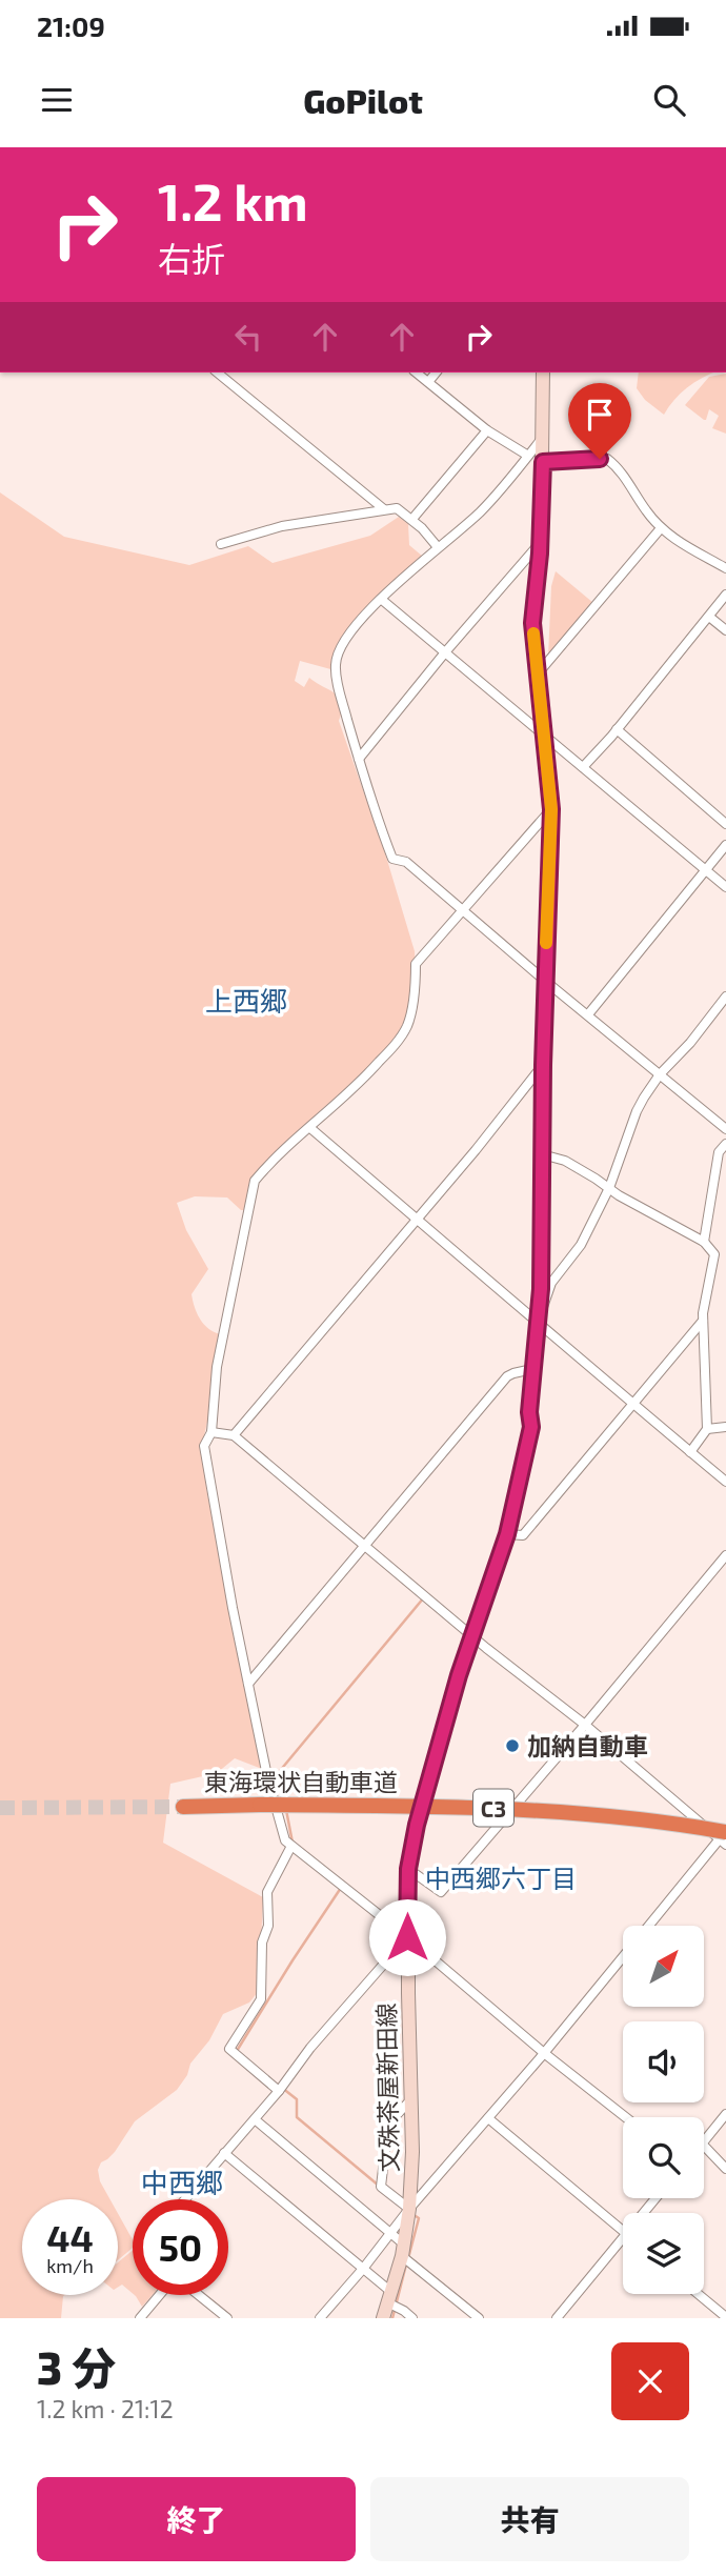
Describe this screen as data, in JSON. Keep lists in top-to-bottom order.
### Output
{
  "streets": {
    "highway": ["東海環状自動車道", "C3"],
    "main road": ["文殊茶屋新田線"]
  },
  "districts": ["上西郷", "中西郷六丁目", "中西郷"],
  "places": ["加納自動車"],
  "north": "top right",
  "page": {
    "status": "21:09",
    "header": "GoPilot",
    "turn": ["1.2 km", "右折"],
    "speed": "44 km/h",
    "limit": "50",
    "heading": ["3 分", "1.2 km · 21:12"],
    "buttons": ["終了", "共有"]
  }
}
